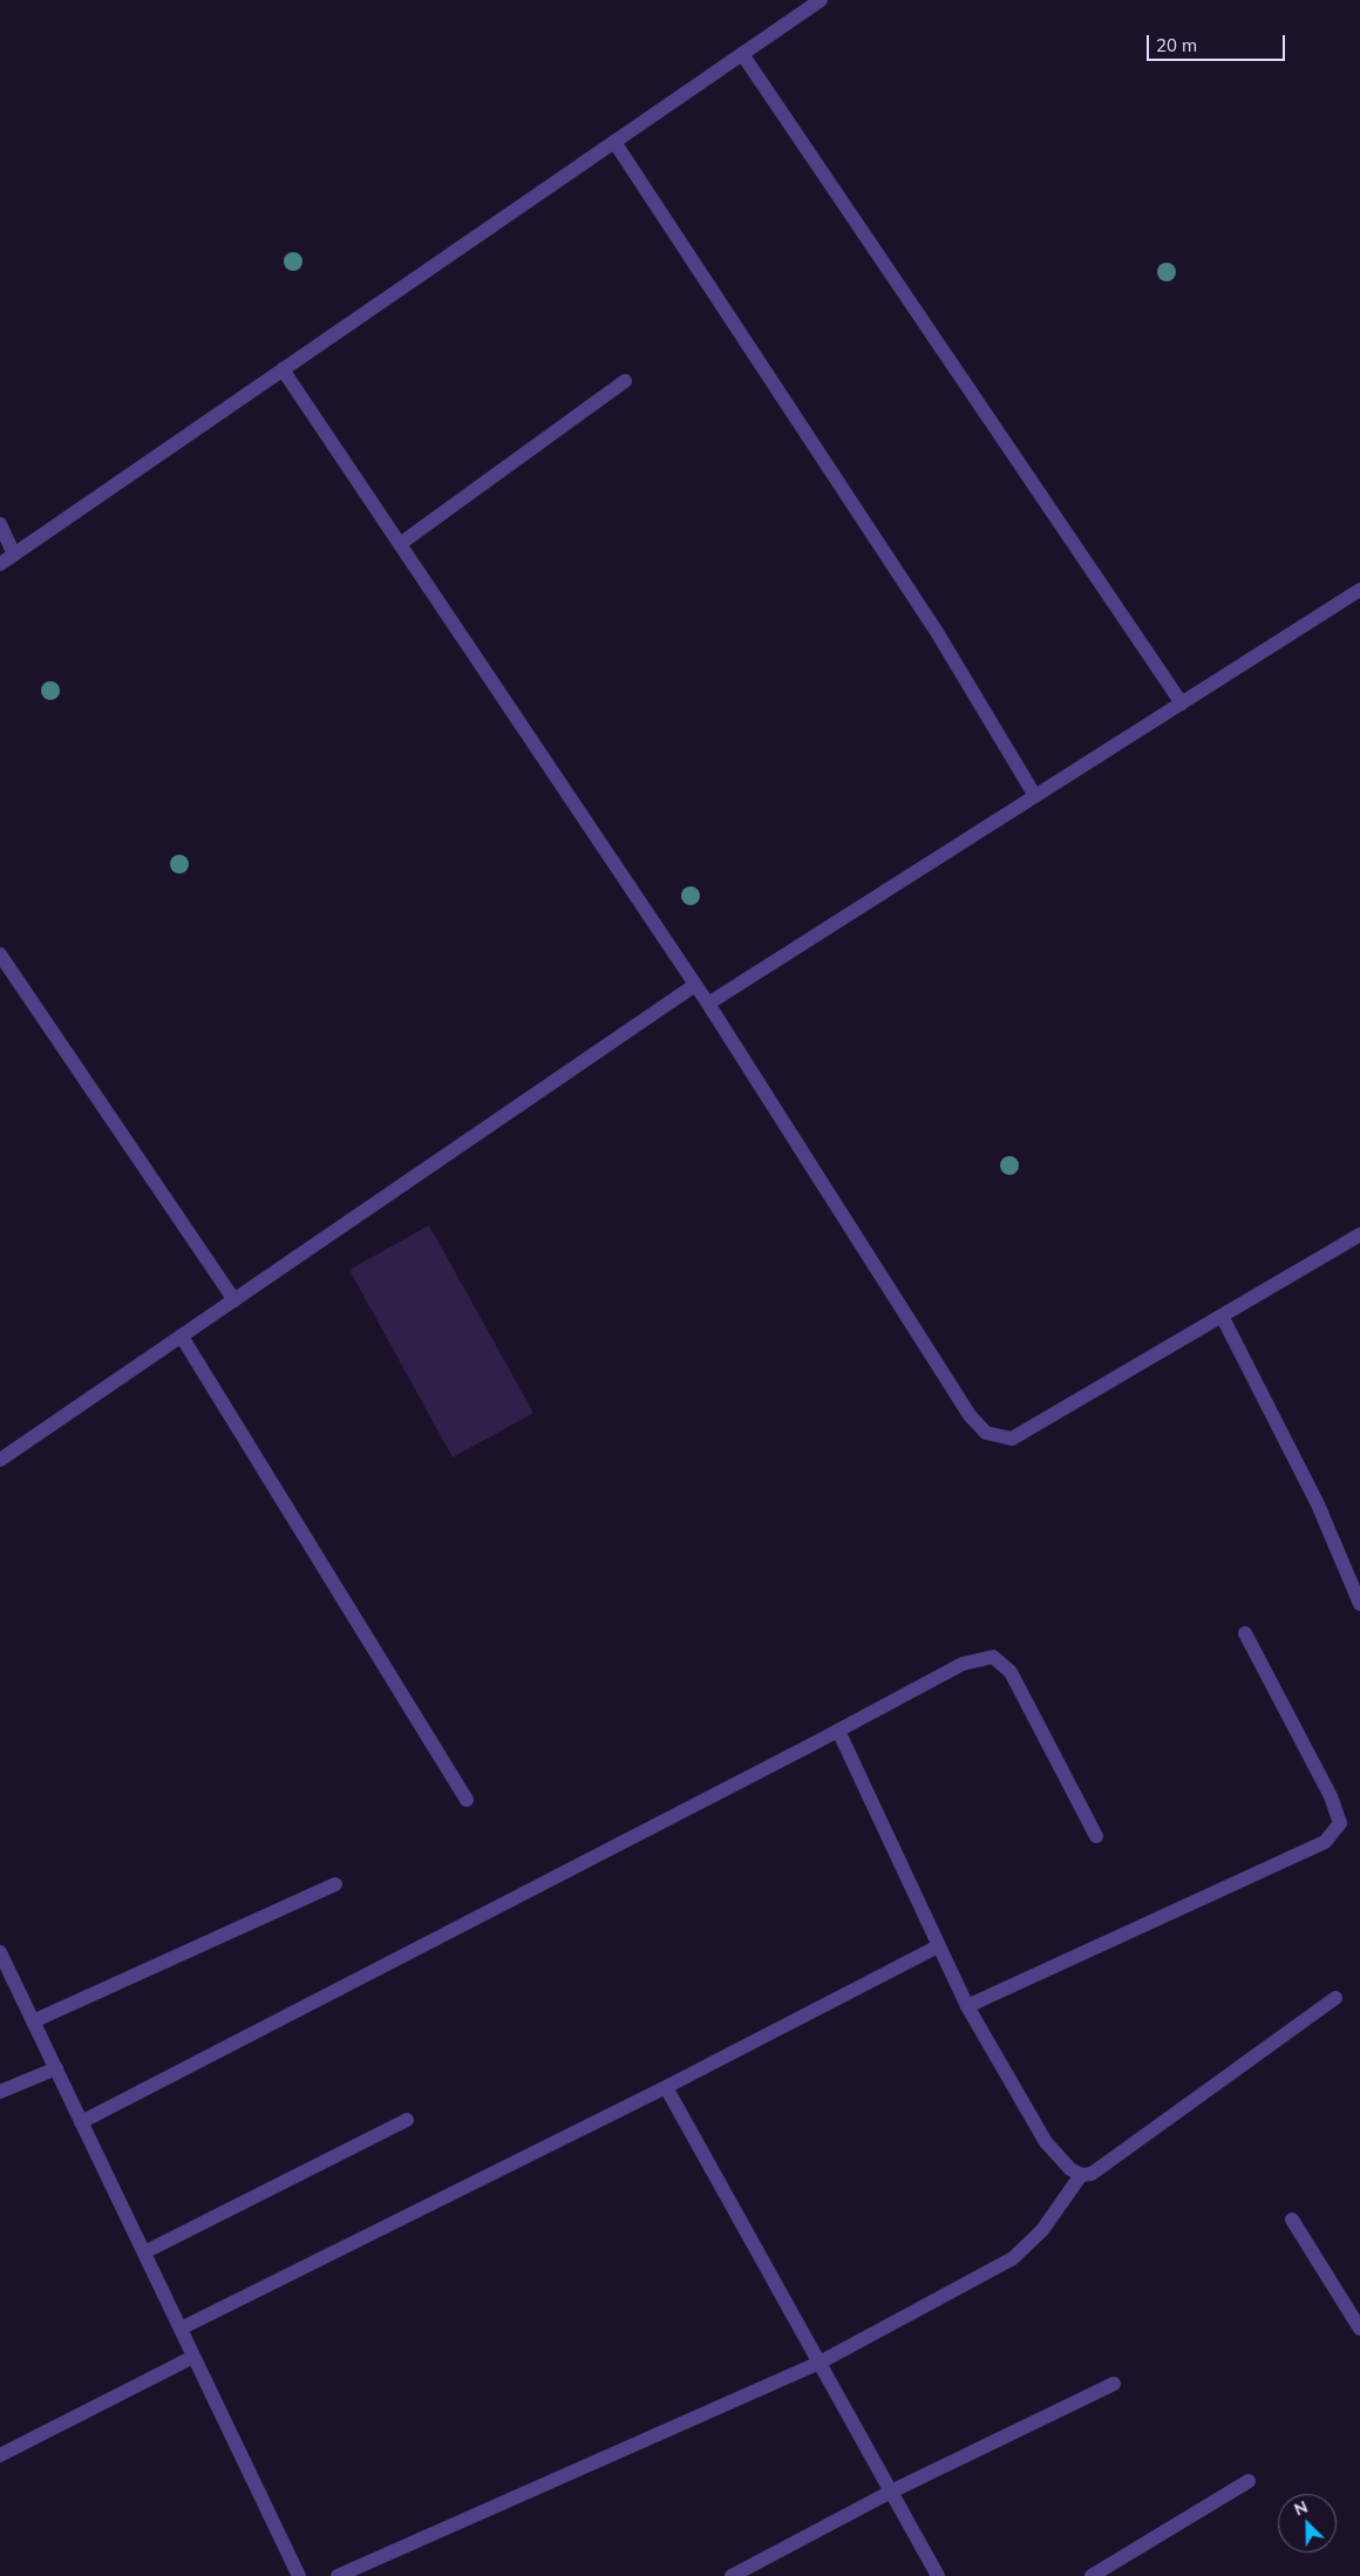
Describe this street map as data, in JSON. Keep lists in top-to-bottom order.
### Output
{
  "scale_bar": "20 m",
  "north": "top left"
}
